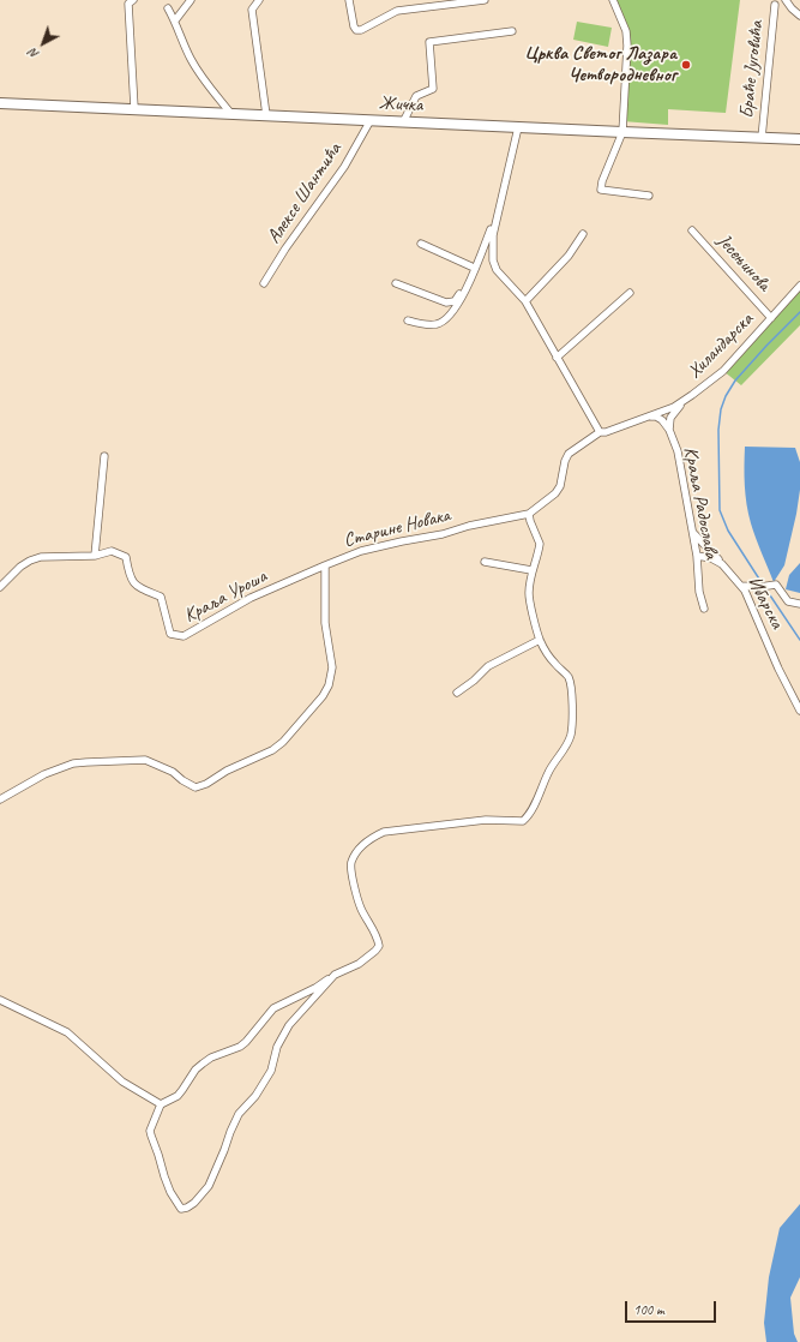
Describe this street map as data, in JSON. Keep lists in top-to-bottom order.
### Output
{
  "streets": {
    "main road": ["Жичка"],
    "street": [
      "Браће Југовића",
      "Алексе Шантића",
      "Јесењинова",
      "Хиландарска",
      "Краља Радослава",
      "Старине Новака",
      "Краља Уроша",
      "Ибарска"
    ]
  },
  "crossings": [
    ["Браће Југовића", "Жичка"],
    ["Жичка", "Алексе Шантића"],
    ["Јесењинова", "Хиландарска"],
    ["Хиландарска", "Краља Радослава"],
    ["Хиландарска", "Старине Новака"],
    ["Краља Радослава", "Ибарска"],
    ["Старине Новака", "Краља Уроша"]
  ],
  "places": ["Црква Светог Лазара Четвородневног"],
  "scale_bar": "100 m",
  "north": "bottom left"
}
